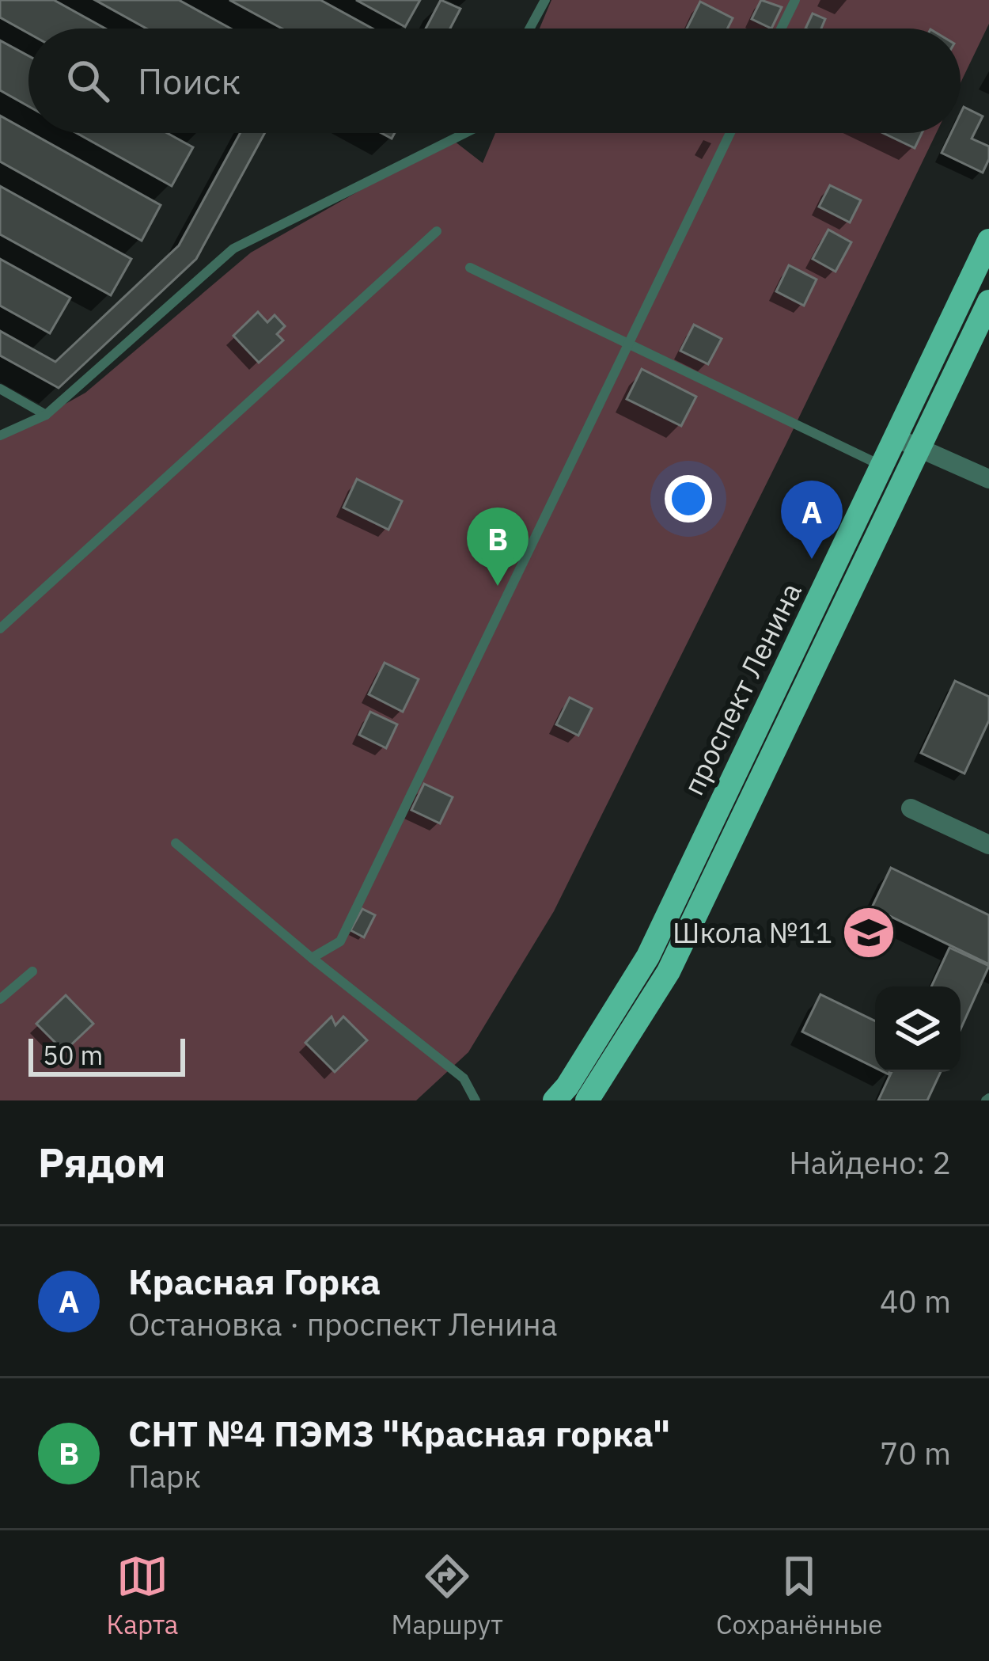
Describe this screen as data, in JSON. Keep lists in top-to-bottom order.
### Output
{
  "streets": {
    "main road": ["проспект Ленина"]
  },
  "places": {
    "school or university": ["Школа №11"]
  },
  "scale_bar": "50 m",
  "page": {
    "search": "Поиск",
    "pins": ["A", "B"],
    "scale": "50 m",
    "heading": ["Рядом", "Найдено: 2"],
    "list": [
      {
        "mark": "A",
        "name": "Красная Горка",
        "note": "Остановка · проспект Ленина",
        "value": "40 m"
      },
      {
        "mark": "B",
        "name": "СНТ №4 ПЭМЗ \"Красная горка\"",
        "note": "Парк",
        "value": "70 m"
      }
    ],
    "nav": ["Карта", "Маршрут", "Сохранённые"]
  }
}
